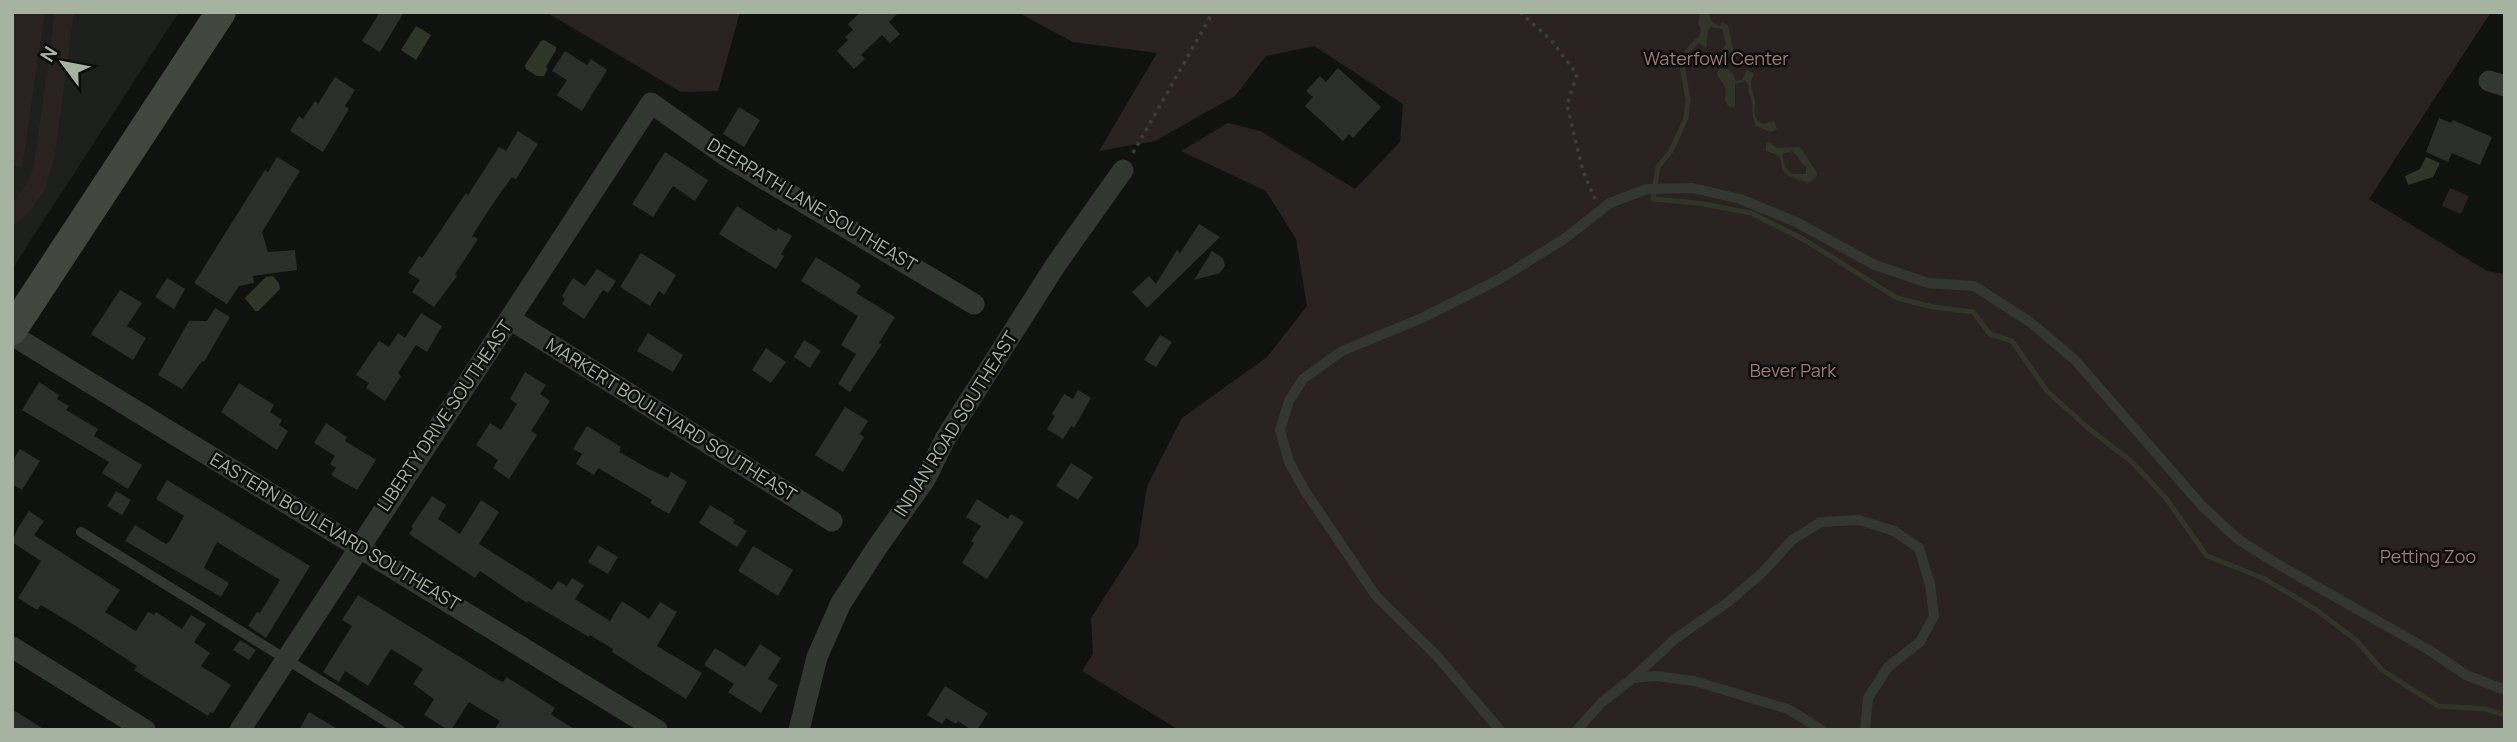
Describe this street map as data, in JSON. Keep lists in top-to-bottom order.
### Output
{
  "streets": {
    "street": [
      "DEERPATH LANE SOUTHEAST",
      "LIBERTY DRIVE SOUTHEAST",
      "MARKERT BOULEVARD SOUTHEAST",
      "INDIAN ROAD SOUTHEAST",
      "EASTERN BOULEVARD SOUTHEAST"
    ]
  },
  "crossings": [
    ["DEERPATH LANE SOUTHEAST", "LIBERTY DRIVE SOUTHEAST"],
    ["LIBERTY DRIVE SOUTHEAST", "MARKERT BOULEVARD SOUTHEAST"],
    ["LIBERTY DRIVE SOUTHEAST", "EASTERN BOULEVARD SOUTHEAST"]
  ],
  "parks": ["Waterfowl Center", "Bever Park", "Petting Zoo"],
  "north": "top left"
}
